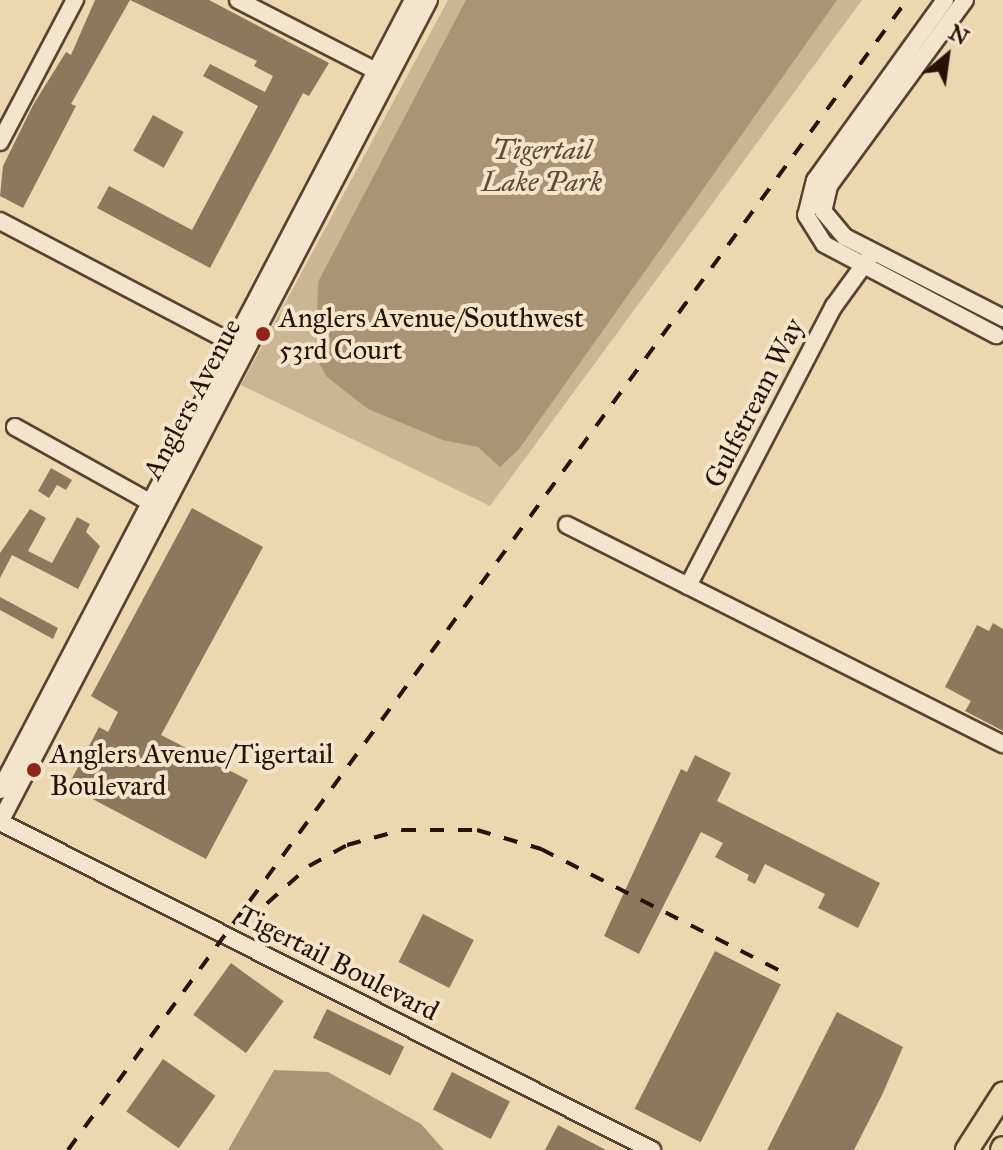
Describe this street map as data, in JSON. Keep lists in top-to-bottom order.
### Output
{
  "streets": {
    "street": ["Anglers Avenue", "Gulfstream Way", "Tigertail Boulevard"]
  },
  "crossings": [
    ["Anglers Avenue", "Tigertail Boulevard"]
  ],
  "parks": ["Tigertail Lake Park"],
  "places": ["Anglers Avenue/Southwest 53rd Court", "Anglers Avenue/Tigertail Boulevard"],
  "north": "top right"
}
